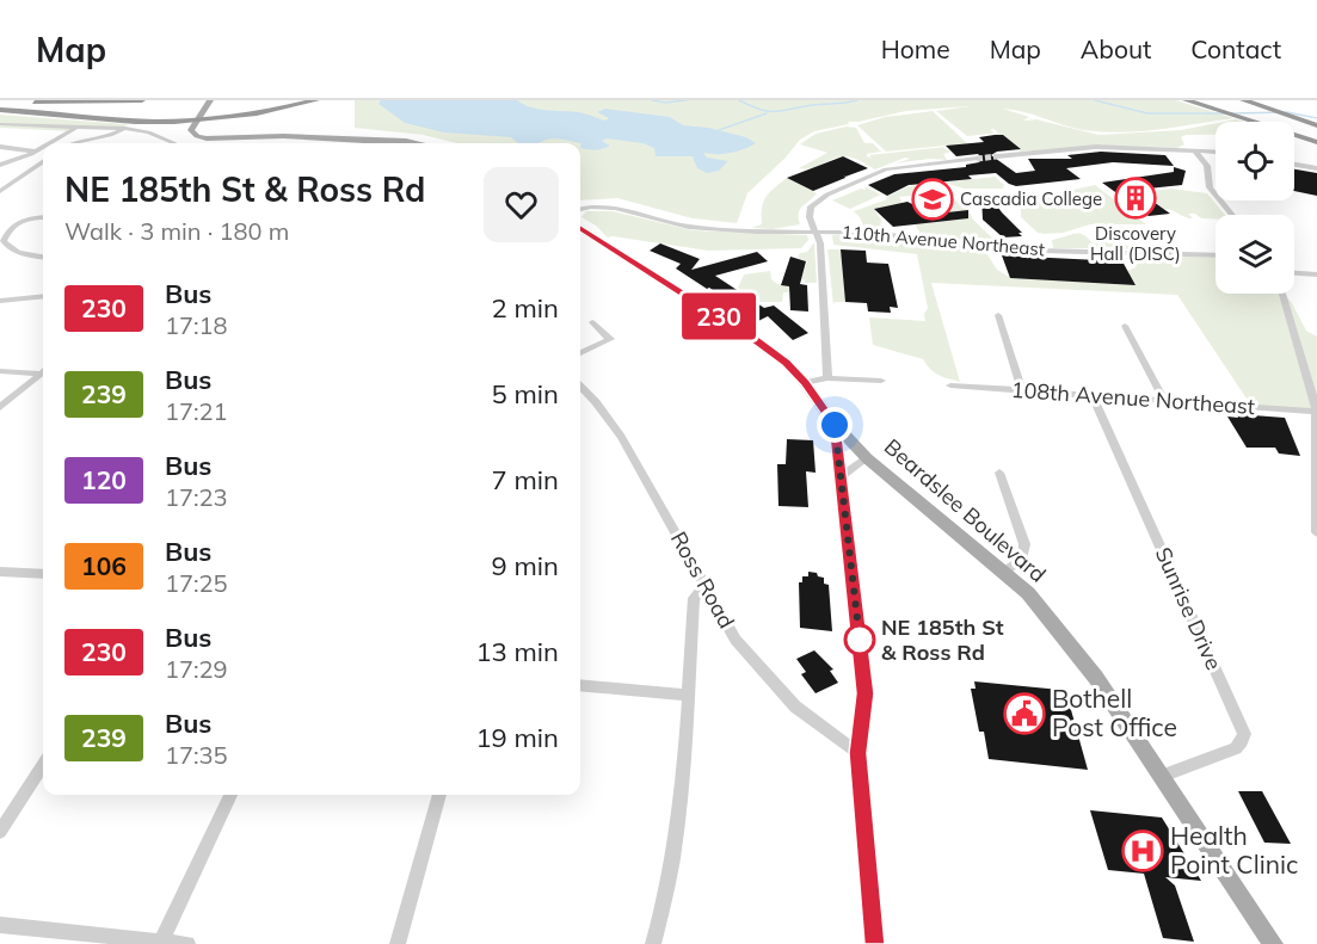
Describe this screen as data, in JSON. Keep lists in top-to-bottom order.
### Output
{
  "streets": {
    "main road": ["Beardslee Boulevard"],
    "street": [
      "110th Avenue Northeast",
      "108th Avenue Northeast",
      "Ross Road",
      "Sunrise Drive"
    ]
  },
  "crossings": [
    ["108th Avenue Northeast", "Sunrise Drive"],
    ["Beardslee Boulevard", "Sunrise Drive"]
  ],
  "places": {
    "building": ["Discovery Hall (DISC)"],
    "school or university": ["Cascadia College"],
    "other": ["NE 185th St & Ross Rd"],
    "public building": ["Bothell Post Office"],
    "hospital": ["Health Point Clinic"]
  },
  "lines": ["bus line 230"],
  "page": {
    "header": "Map",
    "nav": [
      "Home",
      "Map",
      "About",
      "Contact"
    ],
    "on_map": "230",
    "heading": ["NE 185th St & Ross Rd", "Walk · 3 min · 180 m"],
    "list": [
      {
        "mark": "230",
        "name": "Bus",
        "note": "17:18",
        "value": "2 min"
      },
      {
        "mark": "239",
        "name": "Bus",
        "note": "17:21",
        "value": "5 min"
      },
      {
        "mark": "120",
        "name": "Bus",
        "note": "17:23",
        "value": "7 min"
      },
      {
        "mark": "106",
        "name": "Bus",
        "note": "17:25",
        "value": "9 min"
      },
      {
        "mark": "230",
        "name": "Bus",
        "note": "17:29",
        "value": "13 min"
      },
      {
        "mark": "239",
        "name": "Bus",
        "note": "17:35",
        "value": "19 min"
      }
    ]
  }
}
